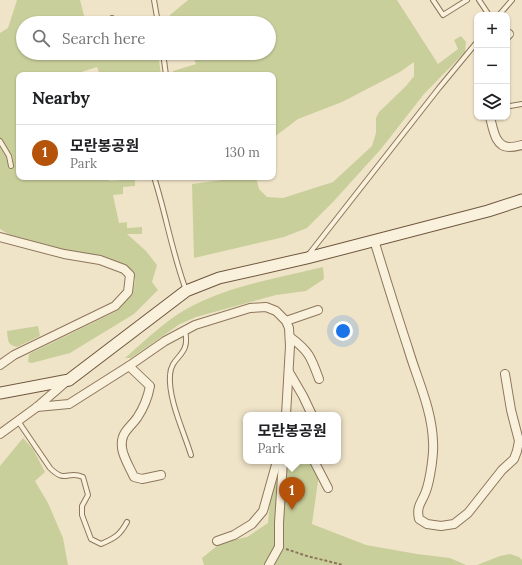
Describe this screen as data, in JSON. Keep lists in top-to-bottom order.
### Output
{
  "page": {
    "map_buttons": ["+", "−"],
    "search": "Search here",
    "heading": "Nearby",
    "list": [
      {
        "mark": "1",
        "name": "모란봉공원",
        "note": "Park",
        "value": "130 m"
      }
    ],
    "popup": ["모란봉공원", "Park"],
    "pins": "1"
  }
}
